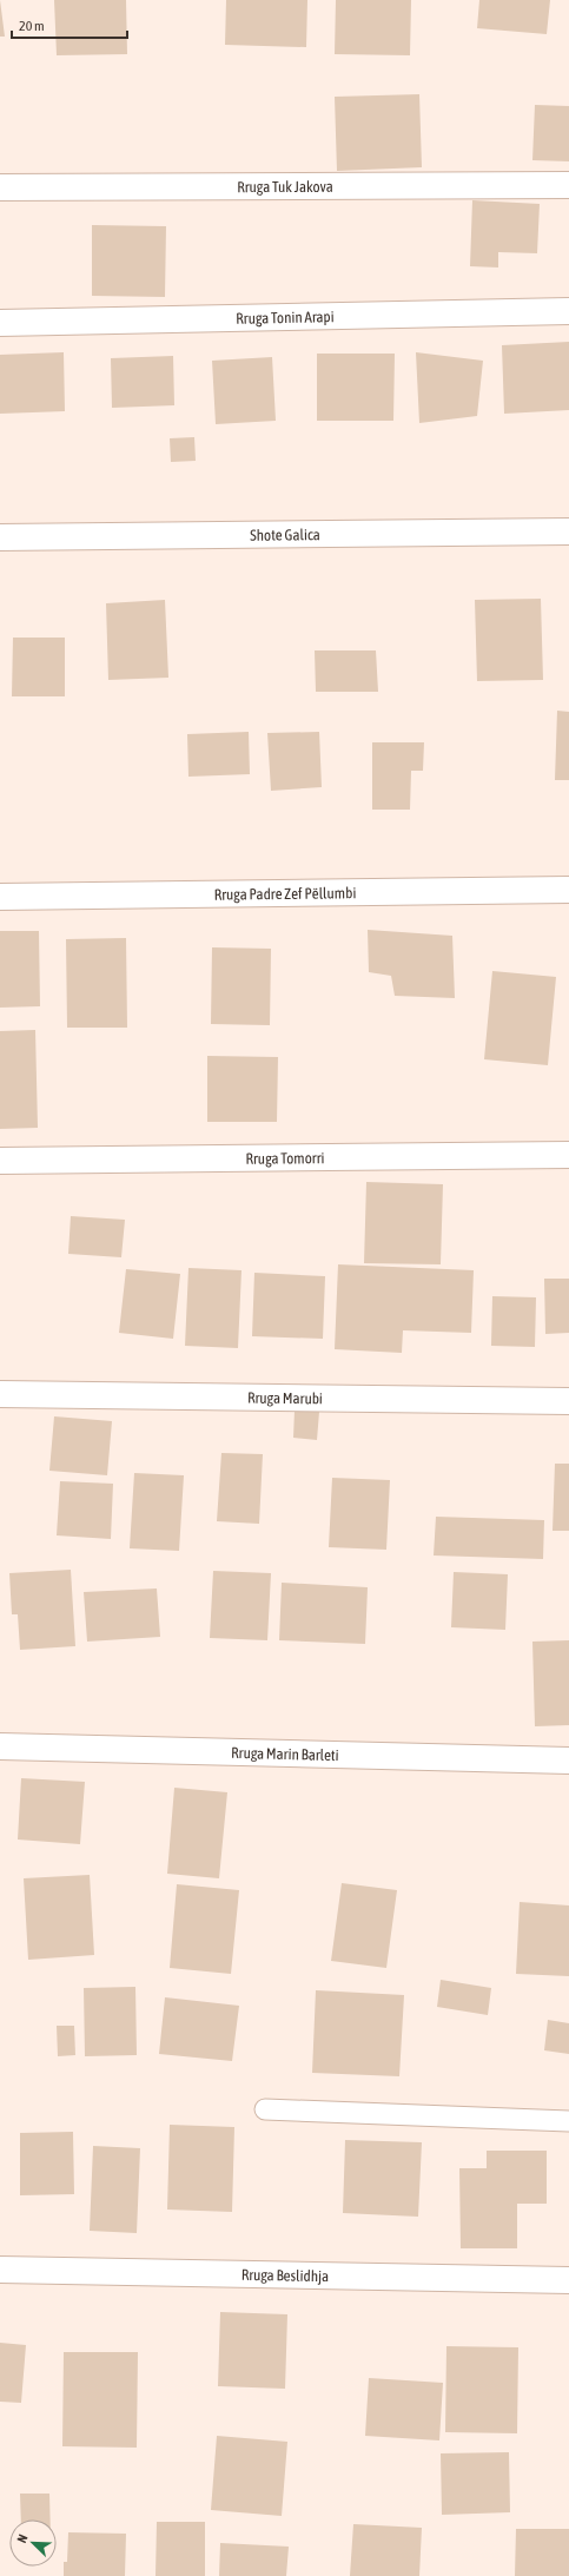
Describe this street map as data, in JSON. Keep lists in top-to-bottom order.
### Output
{
  "streets": {
    "street": [
      "Rruga Tuk Jakova",
      "Rruga Tonin Arapi",
      "Shote Galica",
      "Rruga Padre Zef Pëllumbi",
      "Rruga Tomorri",
      "Rruga Marubi",
      "Rruga Marin Barleti",
      "Rruga Beslidhja"
    ]
  },
  "scale_bar": "20 m",
  "north": "top left"
}
